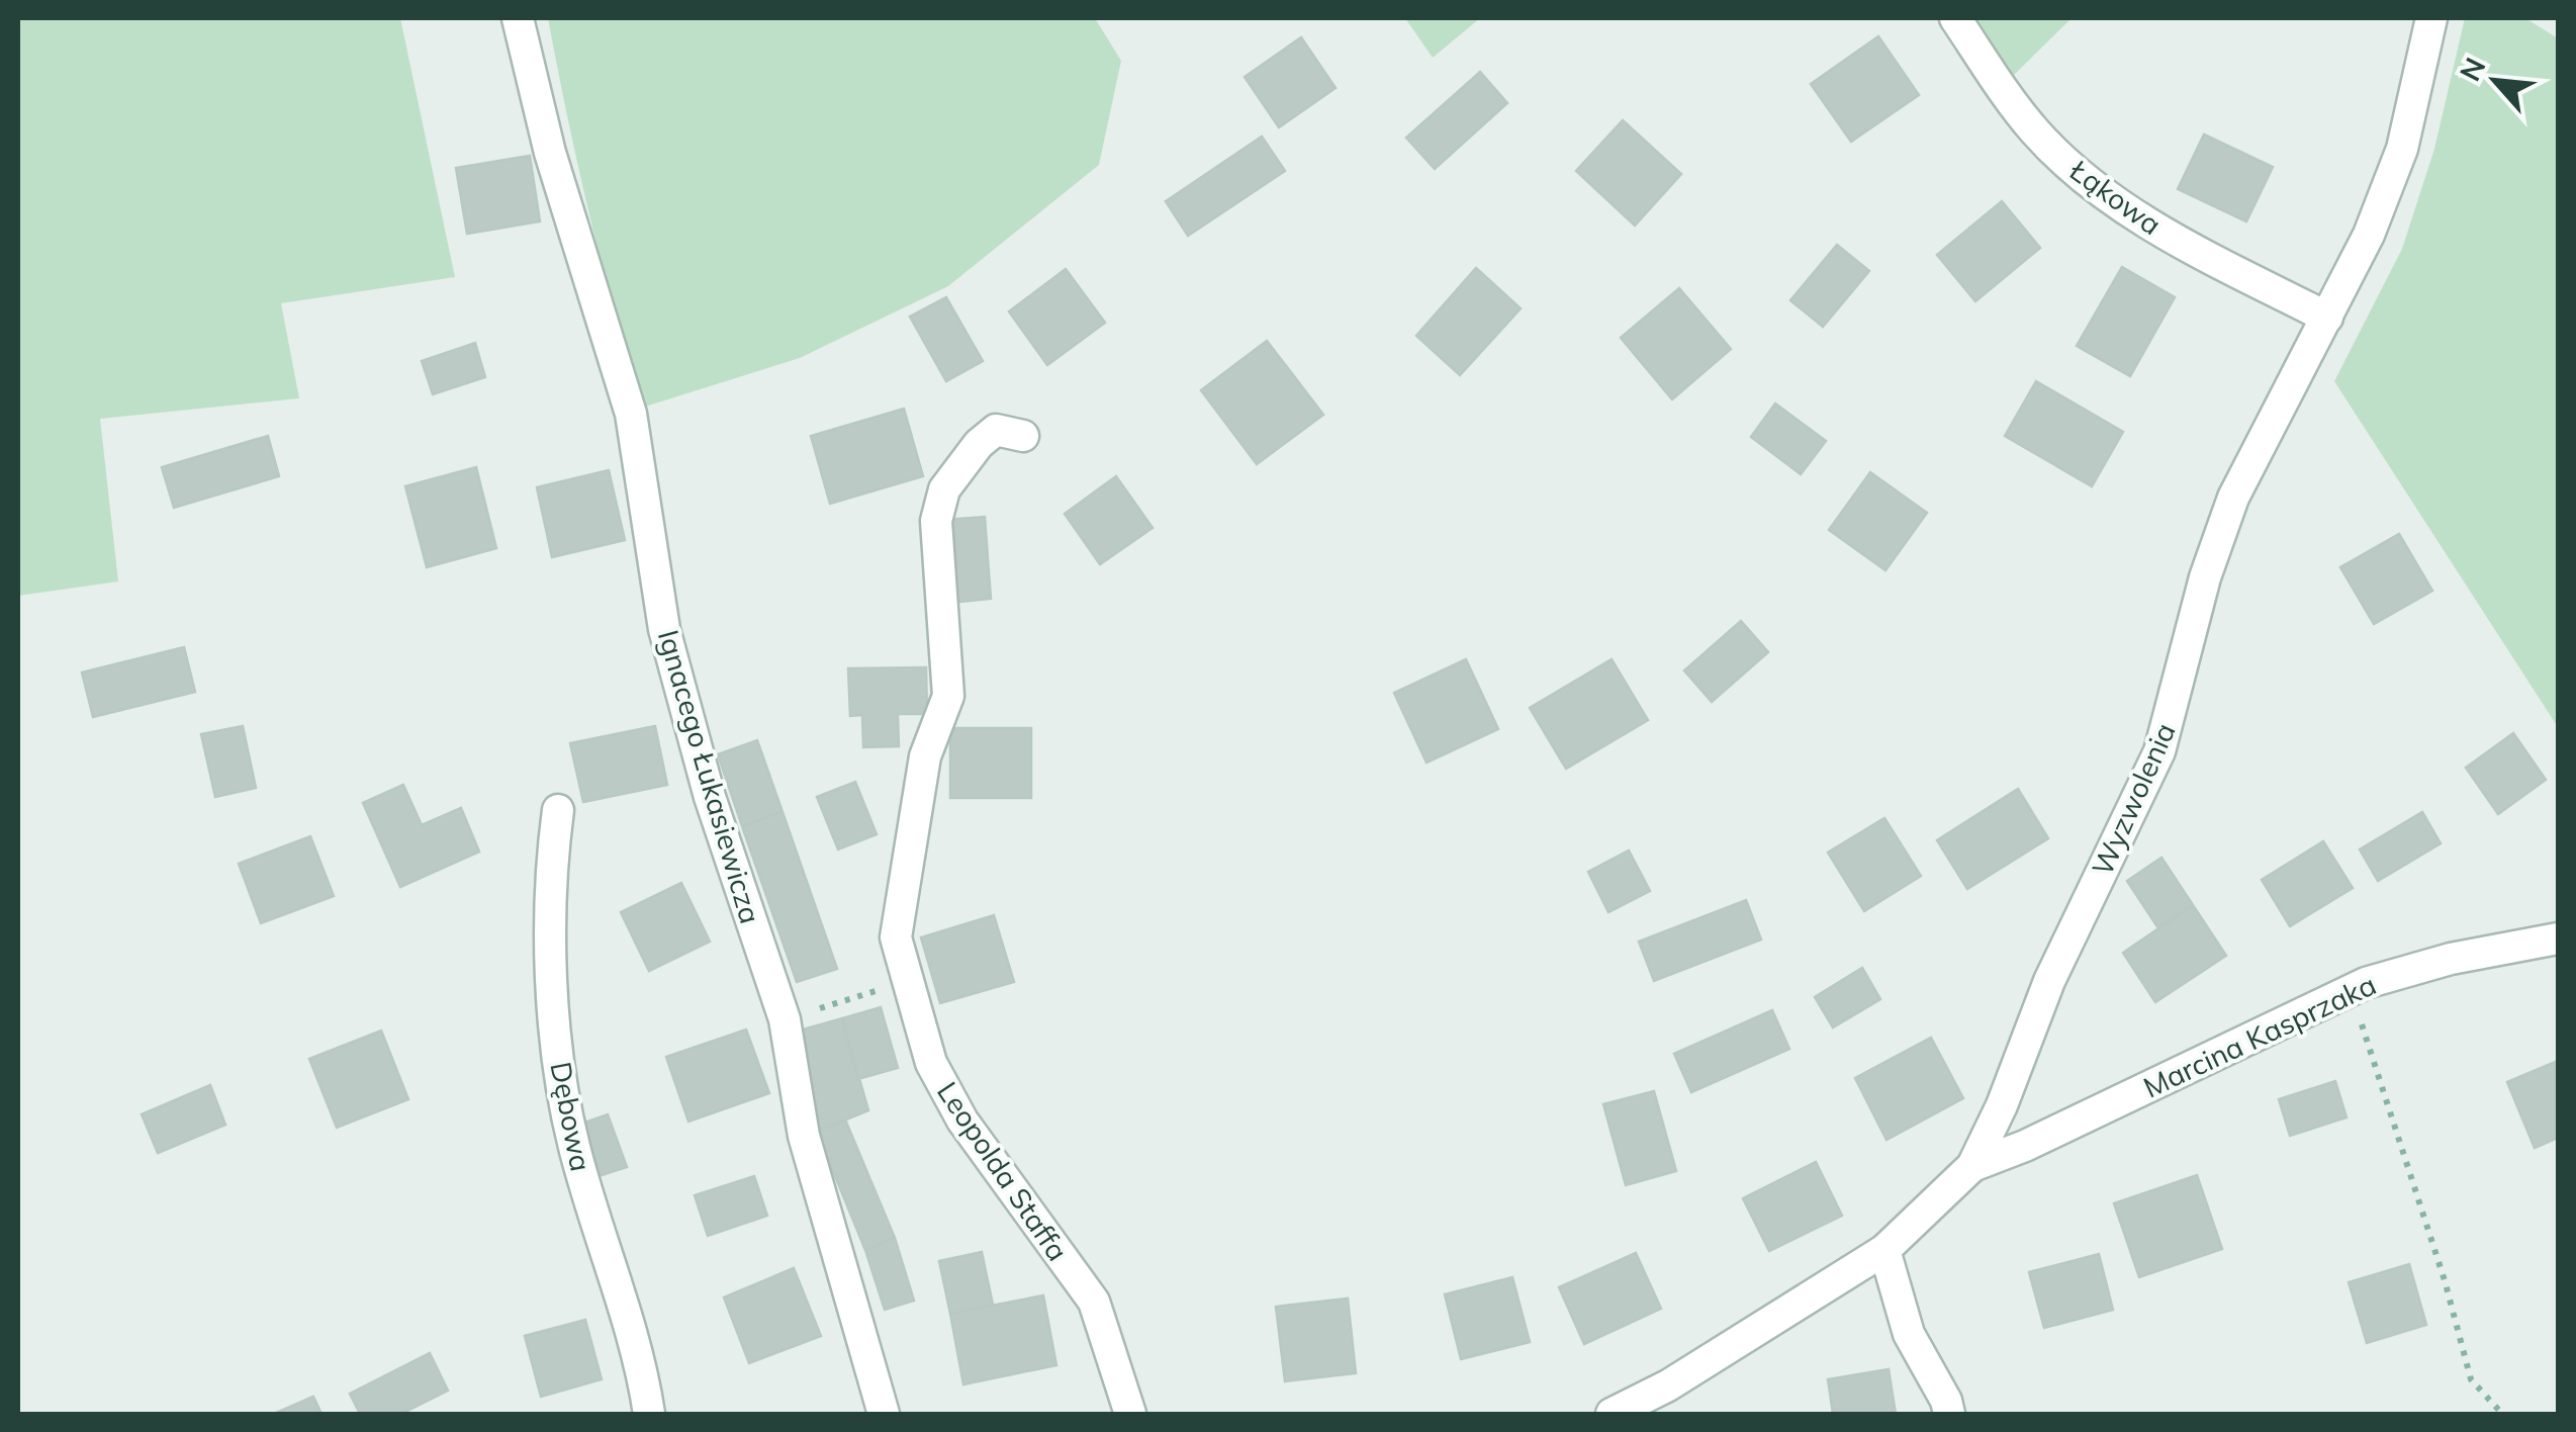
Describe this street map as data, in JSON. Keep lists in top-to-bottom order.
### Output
{
  "streets": {
    "street": [
      "Łąkowa",
      "Ignacego Łukasiewicza",
      "Wyzwolenia",
      "Marcina Kasprzaka",
      "Dębowa",
      "Leopolda Staffa"
    ]
  },
  "crossings": [
    ["Łąkowa", "Wyzwolenia"],
    ["Wyzwolenia", "Marcina Kasprzaka"]
  ],
  "north": "top left"
}
